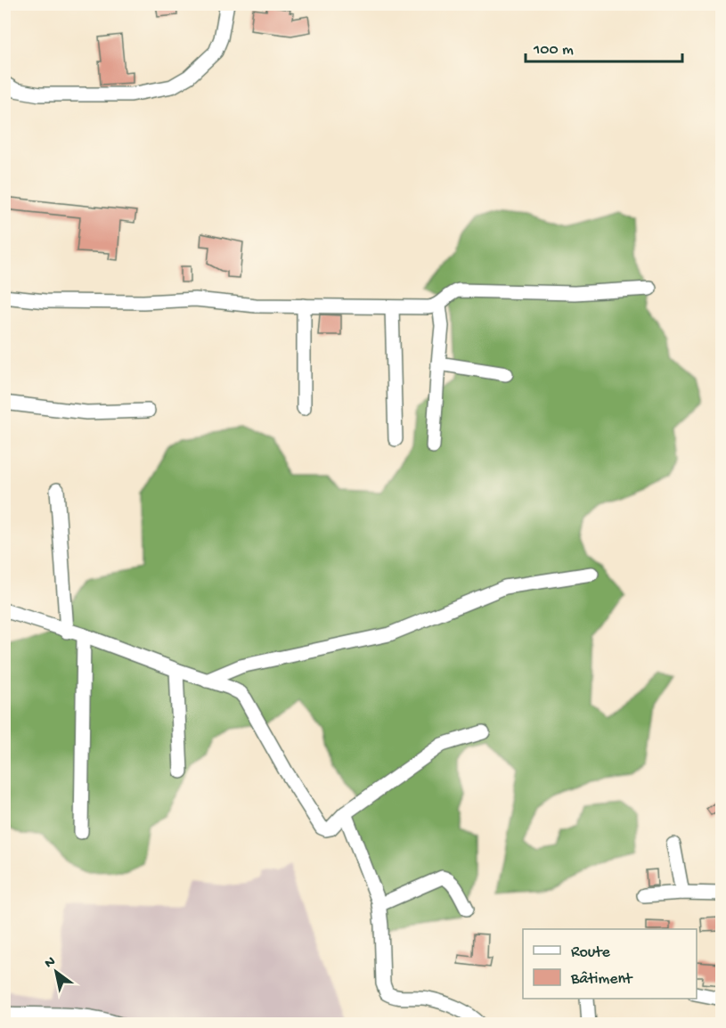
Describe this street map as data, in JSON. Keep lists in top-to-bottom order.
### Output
{
  "legend": ["Route", "Bâtiment"],
  "scale_bar": "100 m",
  "north": "top left"
}
